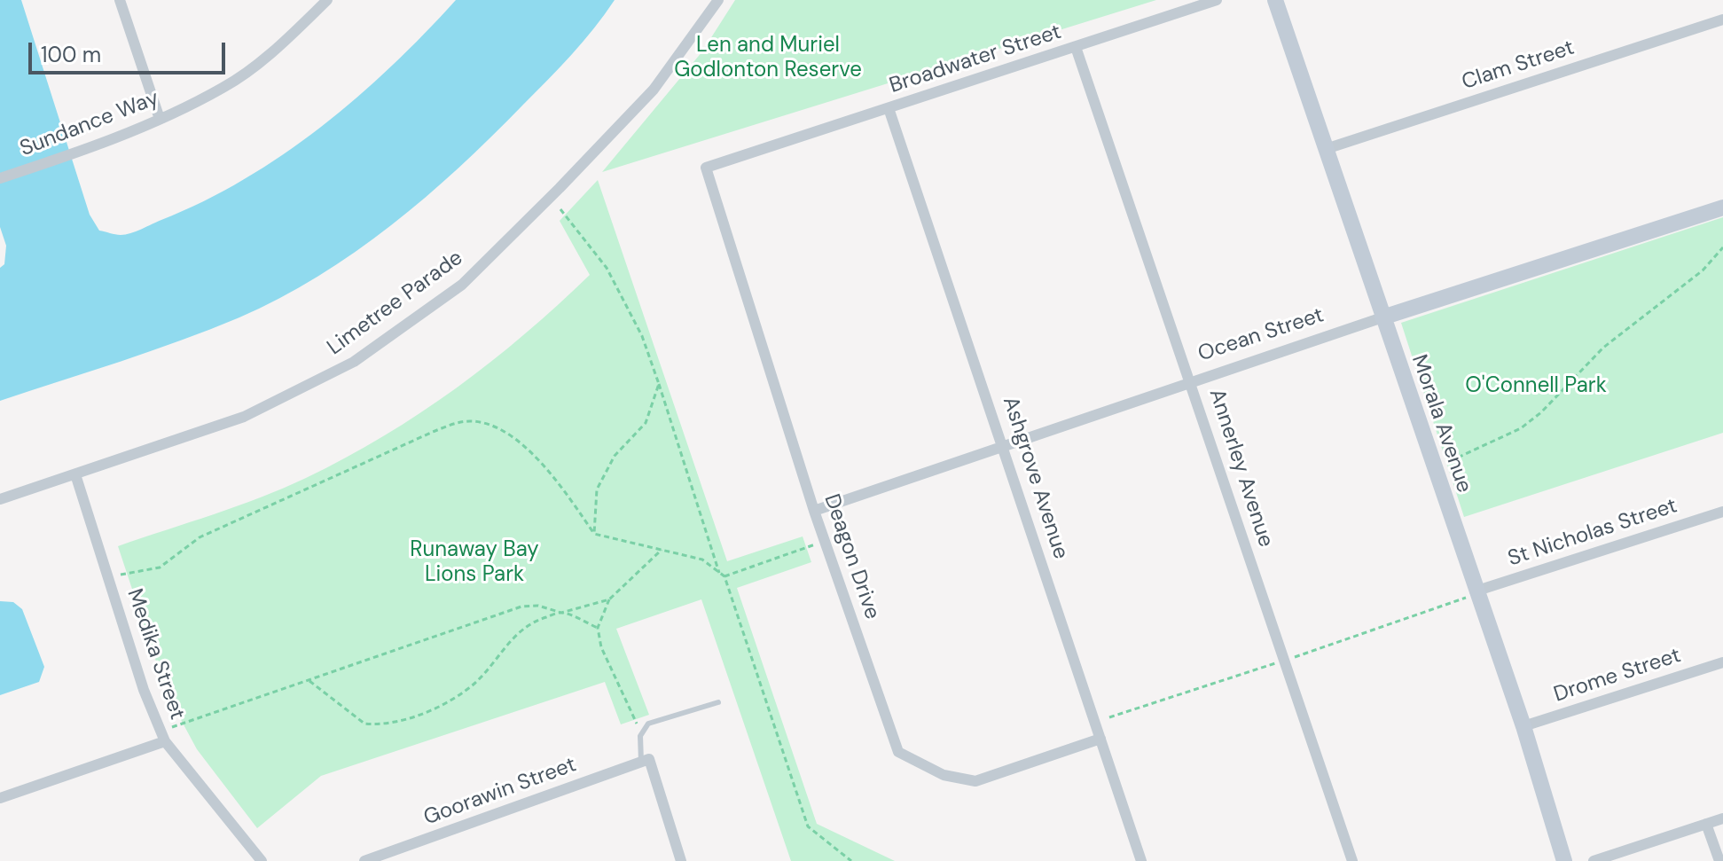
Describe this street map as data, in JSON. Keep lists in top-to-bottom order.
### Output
{
  "streets": {
    "main road": ["Ocean Street", "Morala Avenue"],
    "street": [
      "Broadwater Street",
      "Clam Street",
      "Sundance Way",
      "Limetree Parade",
      "Annerley Avenue",
      "Ashgrove Avenue",
      "St Nicholas Street",
      "Deagon Drive",
      "Medika Street",
      "Drome Street",
      "Goorawin Street"
    ]
  },
  "crossings": [
    ["Broadwater Street", "Annerley Avenue"],
    ["Broadwater Street", "Ashgrove Avenue"],
    ["Broadwater Street", "Deagon Drive"],
    ["Clam Street", "Morala Avenue"],
    ["Limetree Parade", "Medika Street"],
    ["Ocean Street", "Morala Avenue"],
    ["Ocean Street", "Annerley Avenue"],
    ["Ocean Street", "Ashgrove Avenue"],
    ["Ocean Street", "Deagon Drive"],
    ["Morala Avenue", "St Nicholas Street"],
    ["Morala Avenue", "Drome Street"],
    ["Ashgrove Avenue", "Deagon Drive"]
  ],
  "parks": ["Len and Muriel Godlonton Reserve", "O'Connell Park", "Runaway Bay Lions Park"],
  "scale_bar": "100 m"
}
